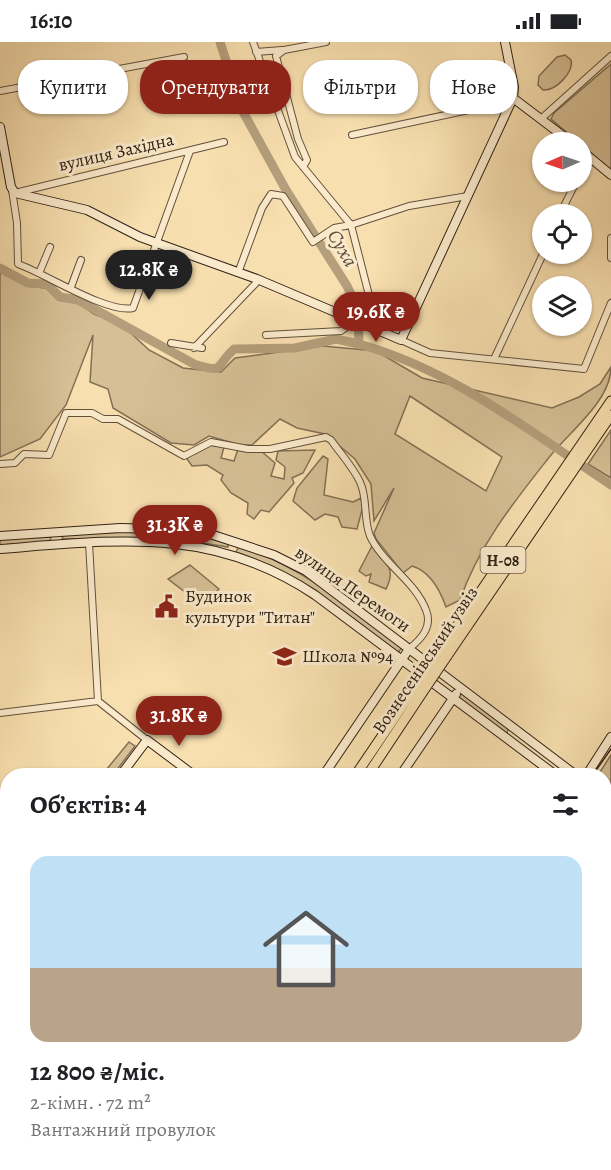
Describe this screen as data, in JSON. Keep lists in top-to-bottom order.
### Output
{
  "streets": {
    "main road": ["Н-08", "вулиця Перемоги", "Вознесенівський узвіз"],
    "street": ["вулиця Західна"]
  },
  "water": ["Суха"],
  "places": {
    "public building": ["Будинок культури \"Титан\""],
    "school or university": ["Школа №94"]
  },
  "north": "left",
  "page": {
    "status": "16:10",
    "chip": [
      "Купити",
      "Орендувати",
      "Фільтри",
      "Нове"
    ],
    "price": [
      "12.8K ₴",
      "19.6K ₴",
      "31.3K ₴",
      "31.8K ₴"
    ],
    "heading": "Об’єктів: 4",
    "list": [
      {
        "name": "12 800 ₴/міс.",
        "note": "2-кімн. · 72 m² · Вантажний провулок"
      }
    ]
  }
}
